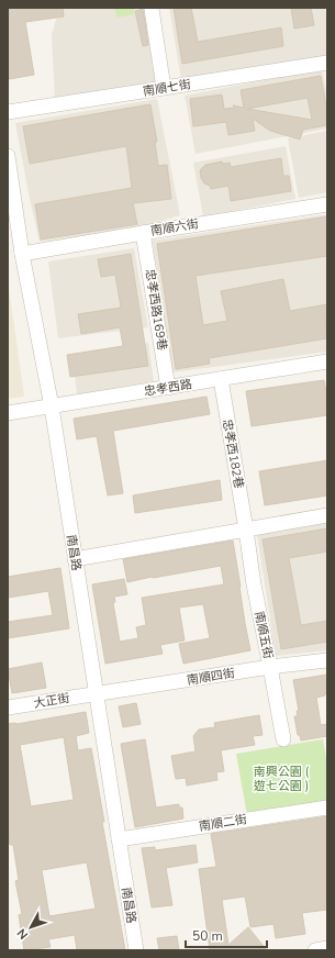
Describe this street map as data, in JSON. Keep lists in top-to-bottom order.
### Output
{
  "streets": {
    "street": [
      "南順七街",
      "南順六街",
      "忠孝西路169巷",
      "忠孝西路",
      "忠孝西182巷",
      "南昌路",
      "南順五街",
      "南順四街",
      "大正街",
      "南順二街"
    ]
  },
  "crossings": [
    ["南順六街", "忠孝西路169巷"],
    ["南順六街", "南昌路"],
    ["忠孝西路169巷", "忠孝西路"],
    ["忠孝西路", "忠孝西182巷"],
    ["忠孝西路", "南昌路"],
    ["忠孝西182巷", "南順五街"],
    ["南昌路", "南順四街"],
    ["南昌路", "大正街"],
    ["南昌路", "南順二街"],
    ["南順五街", "南順四街"],
    ["南順四街", "大正街"]
  ],
  "parks": ["南興公園 ( 遊七公園 )"],
  "scale_bar": "50 m",
  "north": "bottom left"
}
